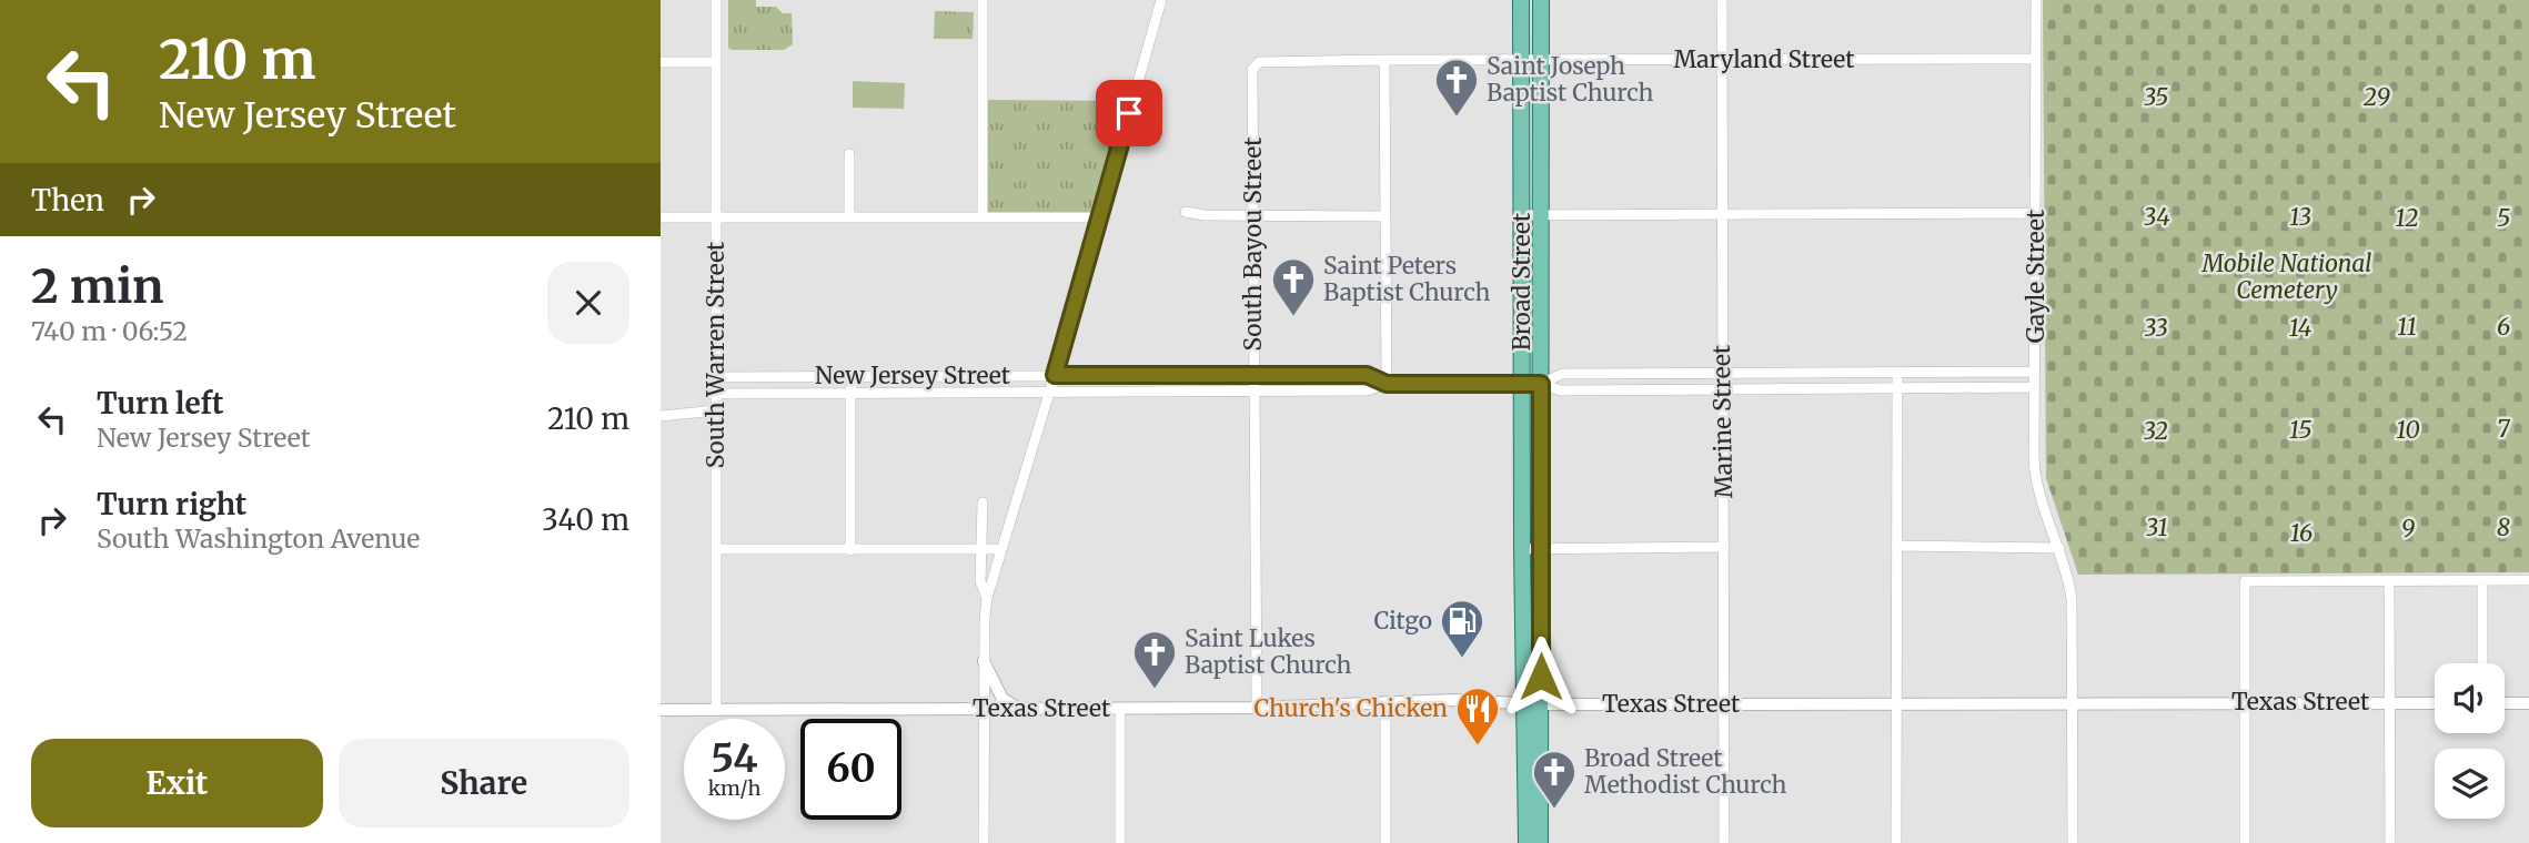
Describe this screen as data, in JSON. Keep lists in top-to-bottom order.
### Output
{
  "streets": {
    "main road": ["Broad Street"],
    "street": [
      "Maryland Street",
      "South Bayou Street",
      "Gayle Street",
      "South Warren Street",
      "New Jersey Street",
      "Marine Street",
      "Texas Street"
    ]
  },
  "crossings": [
    ["Maryland Street", "South Bayou Street"],
    ["Maryland Street", "Gayle Street"],
    ["Maryland Street", "Broad Street"],
    ["Maryland Street", "Marine Street"],
    ["South Bayou Street", "New Jersey Street"],
    ["South Bayou Street", "Texas Street"],
    ["Gayle Street", "New Jersey Street"],
    ["Gayle Street", "Texas Street"],
    ["Broad Street", "New Jersey Street"],
    ["Broad Street", "Texas Street"],
    ["South Warren Street", "New Jersey Street"],
    ["South Warren Street", "Texas Street"],
    ["New Jersey Street", "Marine Street"],
    ["Marine Street", "Texas Street"]
  ],
  "parks": [
    "35",
    "29",
    "34",
    "13",
    "12",
    "5",
    "Mobile National Cemetery",
    "11",
    "6",
    "33",
    "14",
    "7",
    "15",
    "10",
    "32",
    "31",
    "8",
    "9",
    "16"
  ],
  "places": {
    "church": [
      "Saint Joseph Baptist Church",
      "Saint Peters Baptist Church",
      "Saint Lukes Baptist Church",
      "Broad Street Methodist Church"
    ],
    "fuel station": ["Citgo"],
    "restaurant": ["Church's Chicken"]
  },
  "page": {
    "turn": ["210 m", "New Jersey Street"],
    "then": "Then",
    "heading": ["2 min", "740 m · 06:52"],
    "list": [
      {
        "name": "Turn left",
        "note": "New Jersey Street",
        "value": "210 m"
      },
      {
        "name": "Turn right",
        "note": "South Washington Avenue",
        "value": "340 m"
      }
    ],
    "speed": "54 km/h",
    "limit": "60",
    "buttons": ["Exit", "Share"]
  }
}
